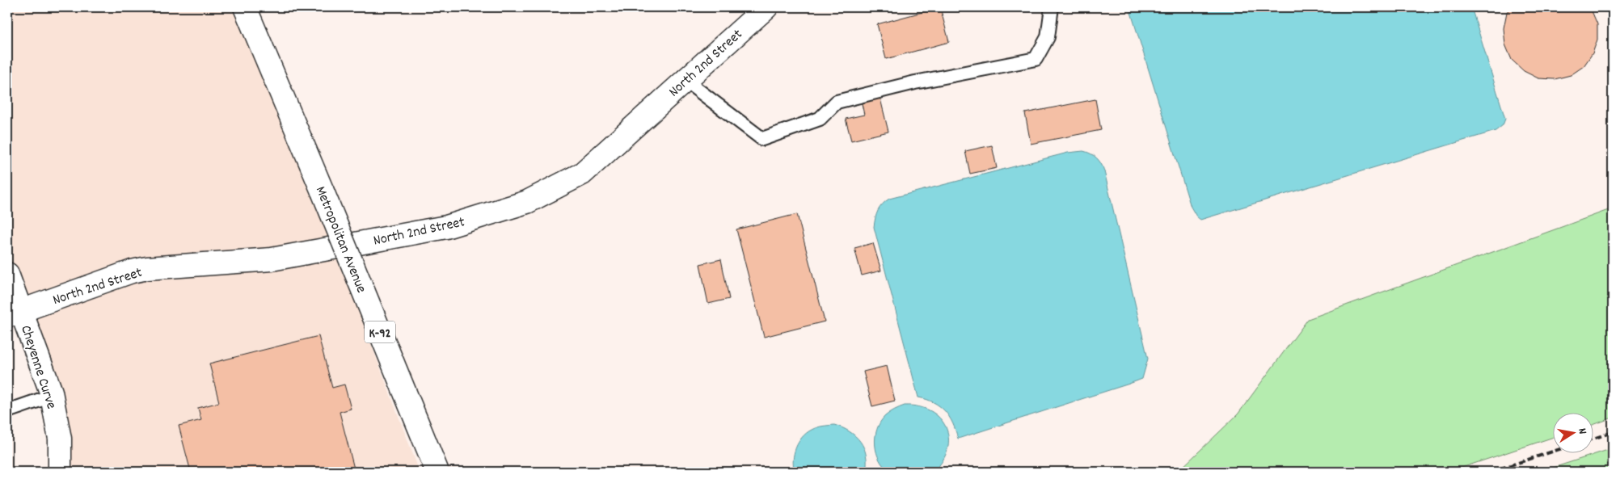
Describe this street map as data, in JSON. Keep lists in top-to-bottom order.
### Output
{
  "streets": {
    "street": [
      "North 2nd Street",
      "Metropolitan Avenue",
      "K-92",
      "Cheyenne Curve"
    ]
  },
  "crossings": [
    ["North 2nd Street", "Cheyenne Curve"]
  ],
  "north": "right"
}
